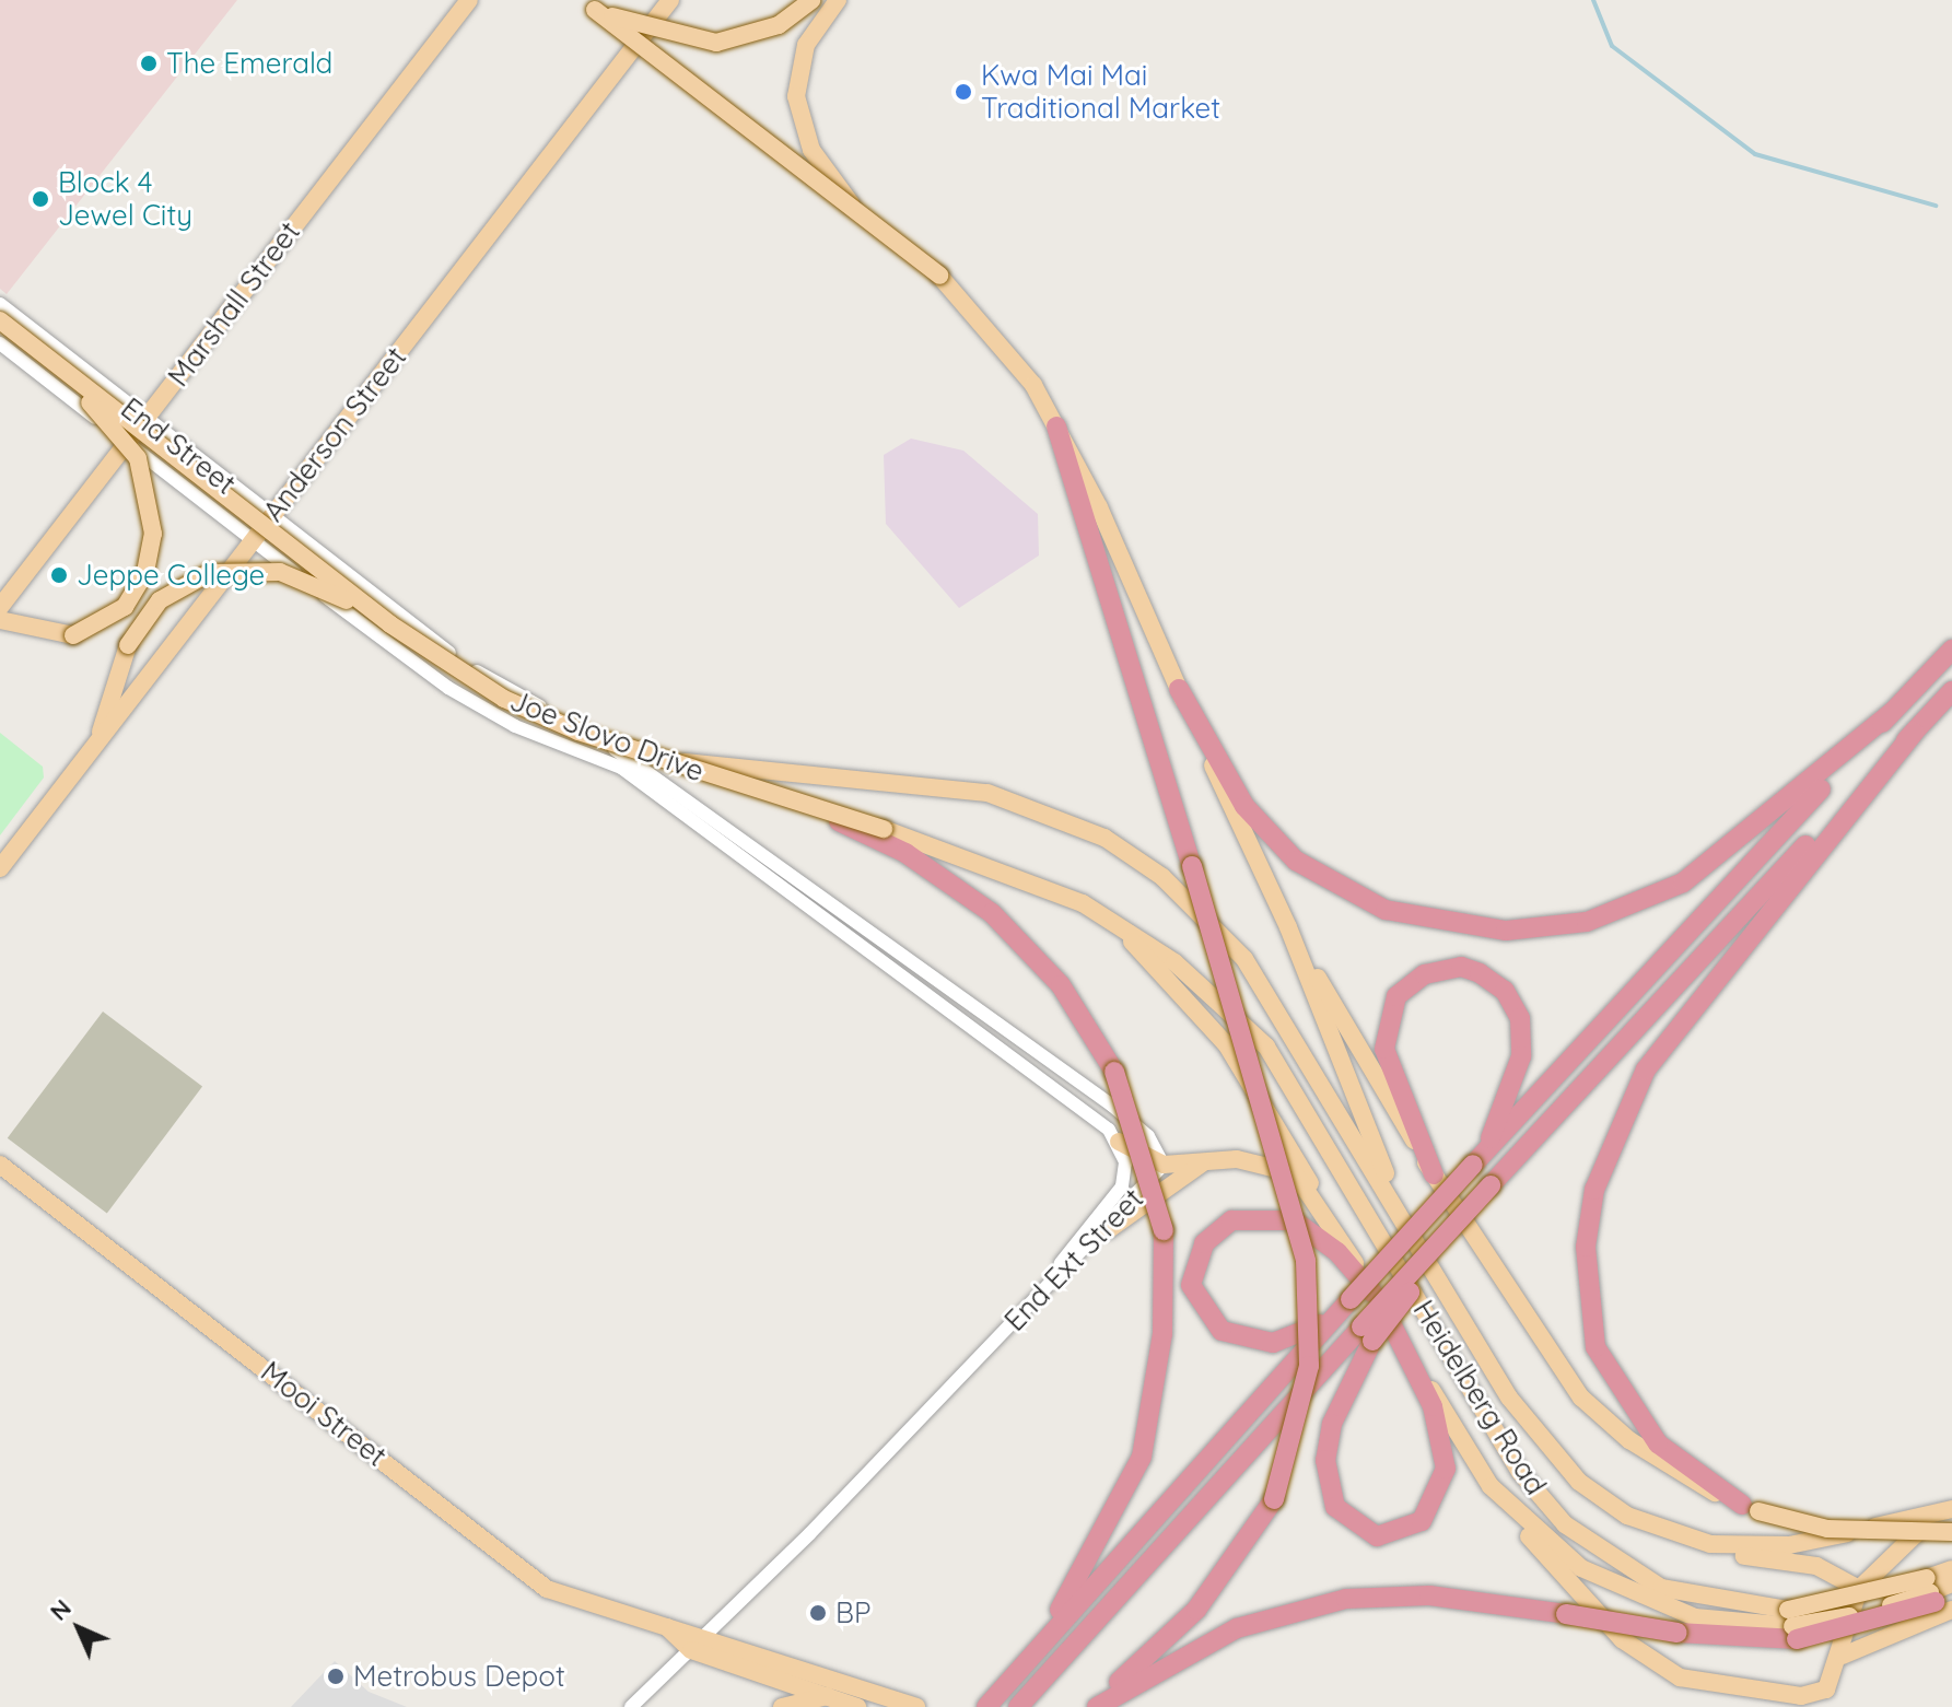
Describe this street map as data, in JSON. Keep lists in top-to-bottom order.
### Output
{
  "streets": {
    "main road": [
      "Marshall Street",
      "Anderson Street",
      "Joe Slovo Drive",
      "Heidelberg Road",
      "Mooi Street"
    ],
    "street": ["End Street", "End Ext Street"]
  },
  "crossings": [
    ["Marshall Street", "End Street"],
    ["Anderson Street", "End Street"],
    ["End Street", "End Ext Street"],
    ["Joe Slovo Drive", "Heidelberg Road"]
  ],
  "places": [
    "The Emerald",
    "Kwa Mai Mai Traditional Market",
    "Block 4 Jewel City",
    "Jeppe College",
    "BP",
    "Metrobus Depot"
  ],
  "north": "top left"
}
